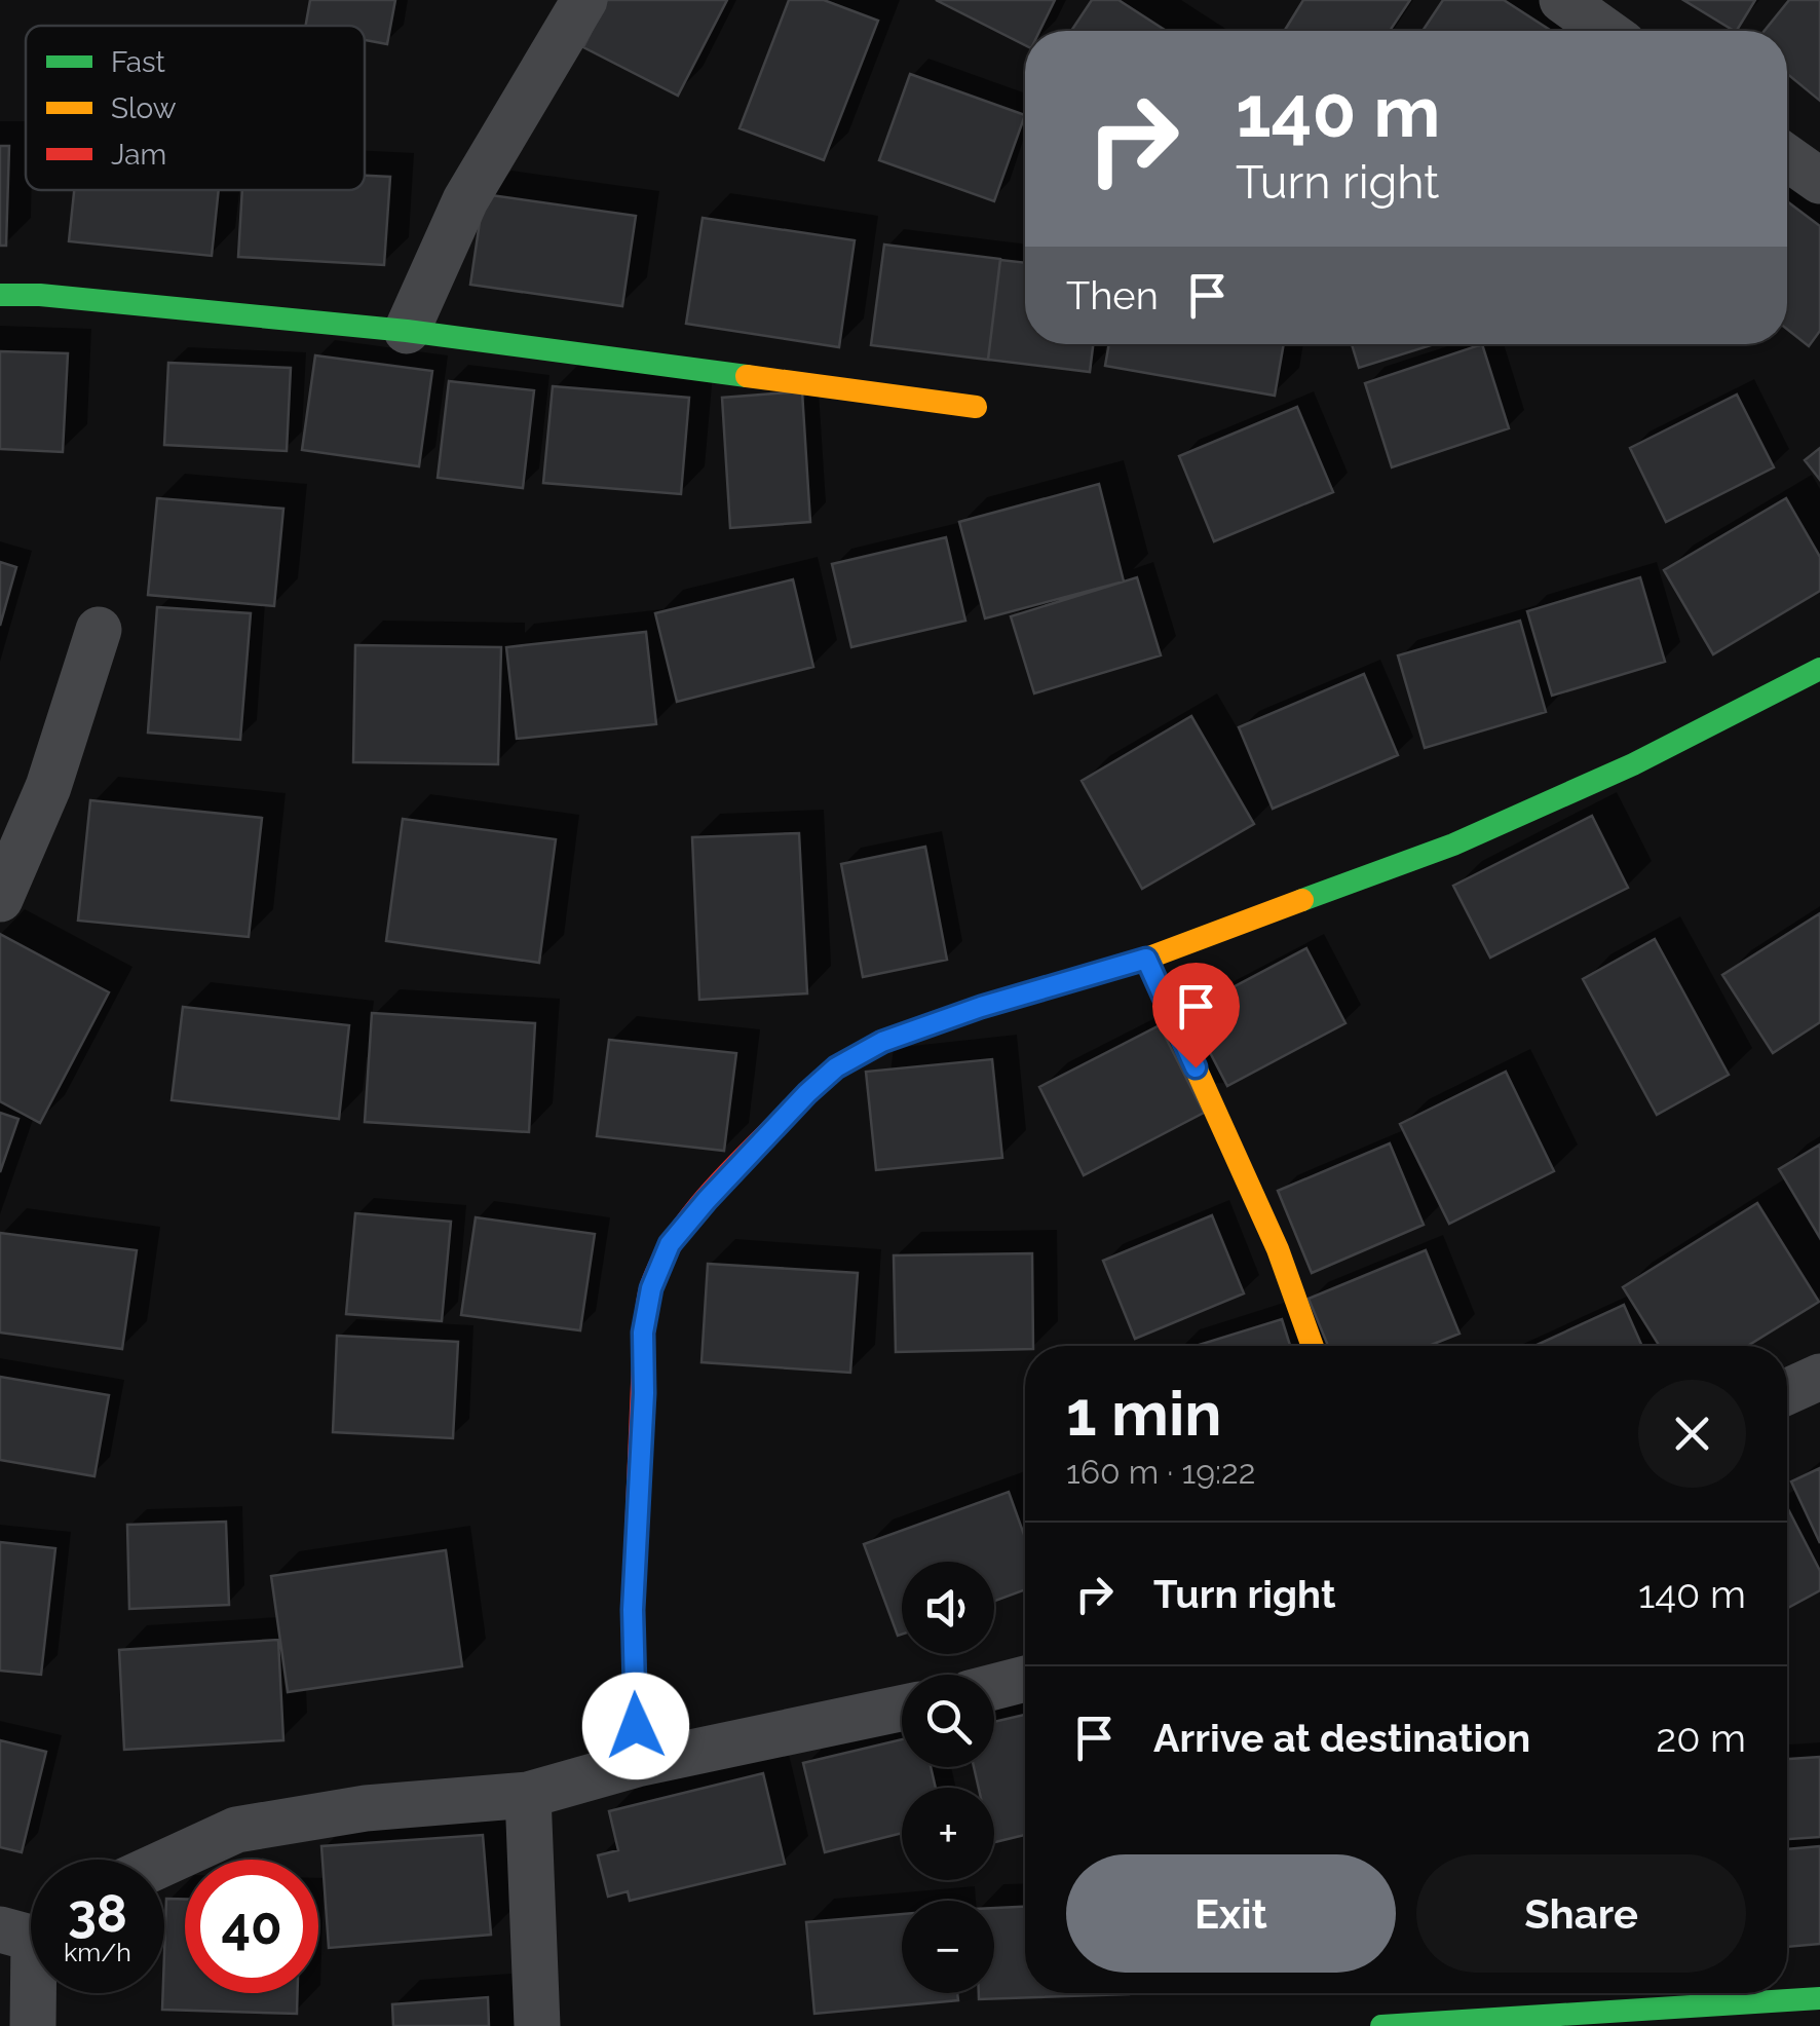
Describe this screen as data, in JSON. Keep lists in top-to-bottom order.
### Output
{
  "legend": ["Fast", "Slow", "Jam"],
  "page": {
    "turn": ["140 m", "Turn right"],
    "then": "Then",
    "heading": ["1 min", "160 m · 19:22"],
    "list": [
      {
        "name": "Turn right",
        "value": "140 m"
      },
      {
        "name": "Arrive at destination",
        "value": "20 m"
      }
    ],
    "map_buttons": ["+", "−"],
    "buttons": ["Exit", "Share"],
    "speed": "38 km/h",
    "limit": "40"
  }
}
